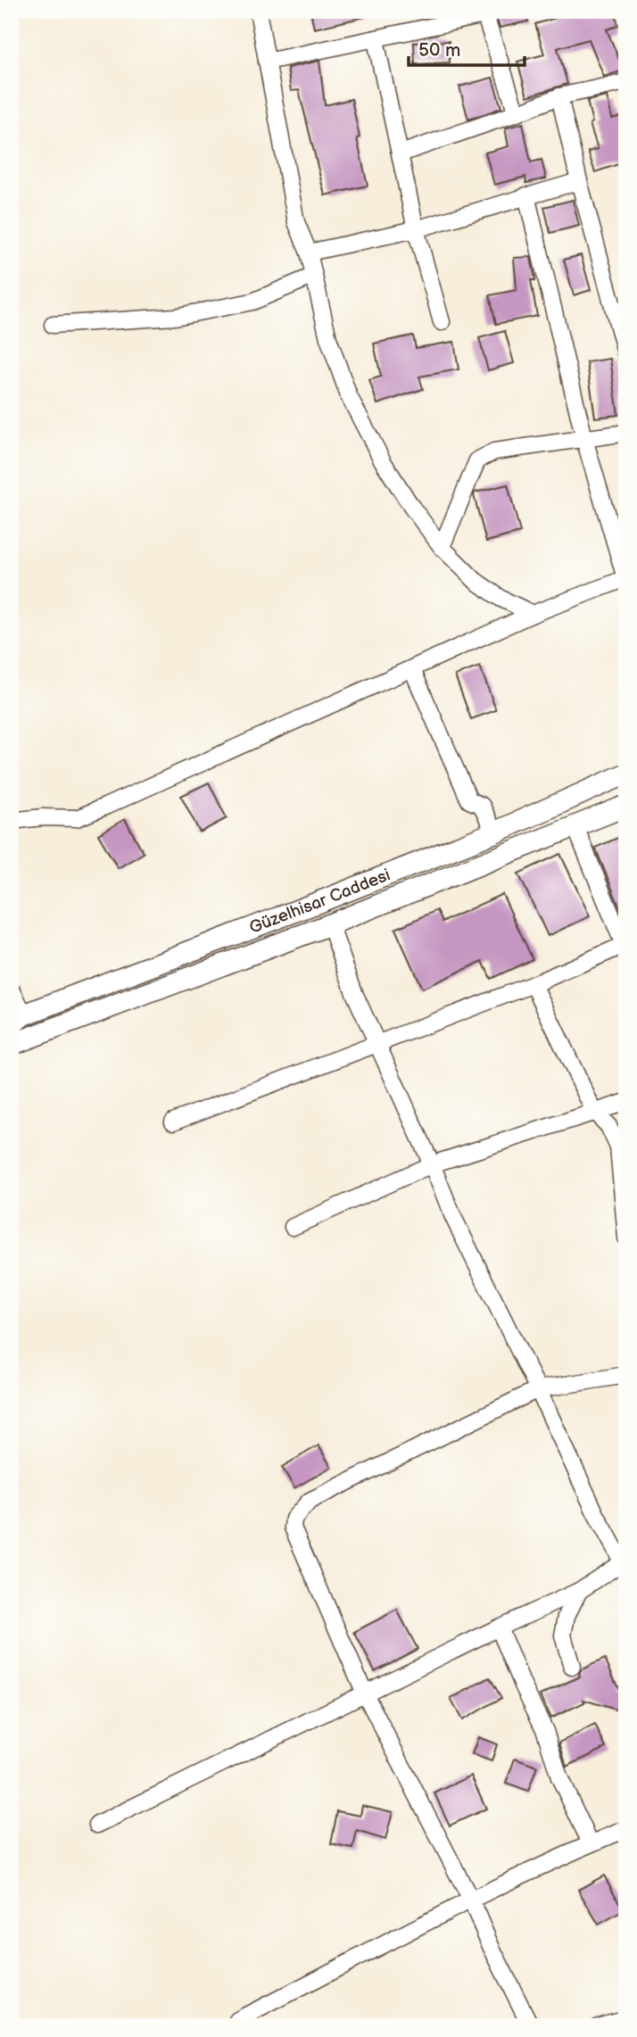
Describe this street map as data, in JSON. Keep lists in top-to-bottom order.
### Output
{
  "streets": {
    "street": ["Güzelhisar Caddesi"]
  },
  "scale_bar": "50 m"
}
